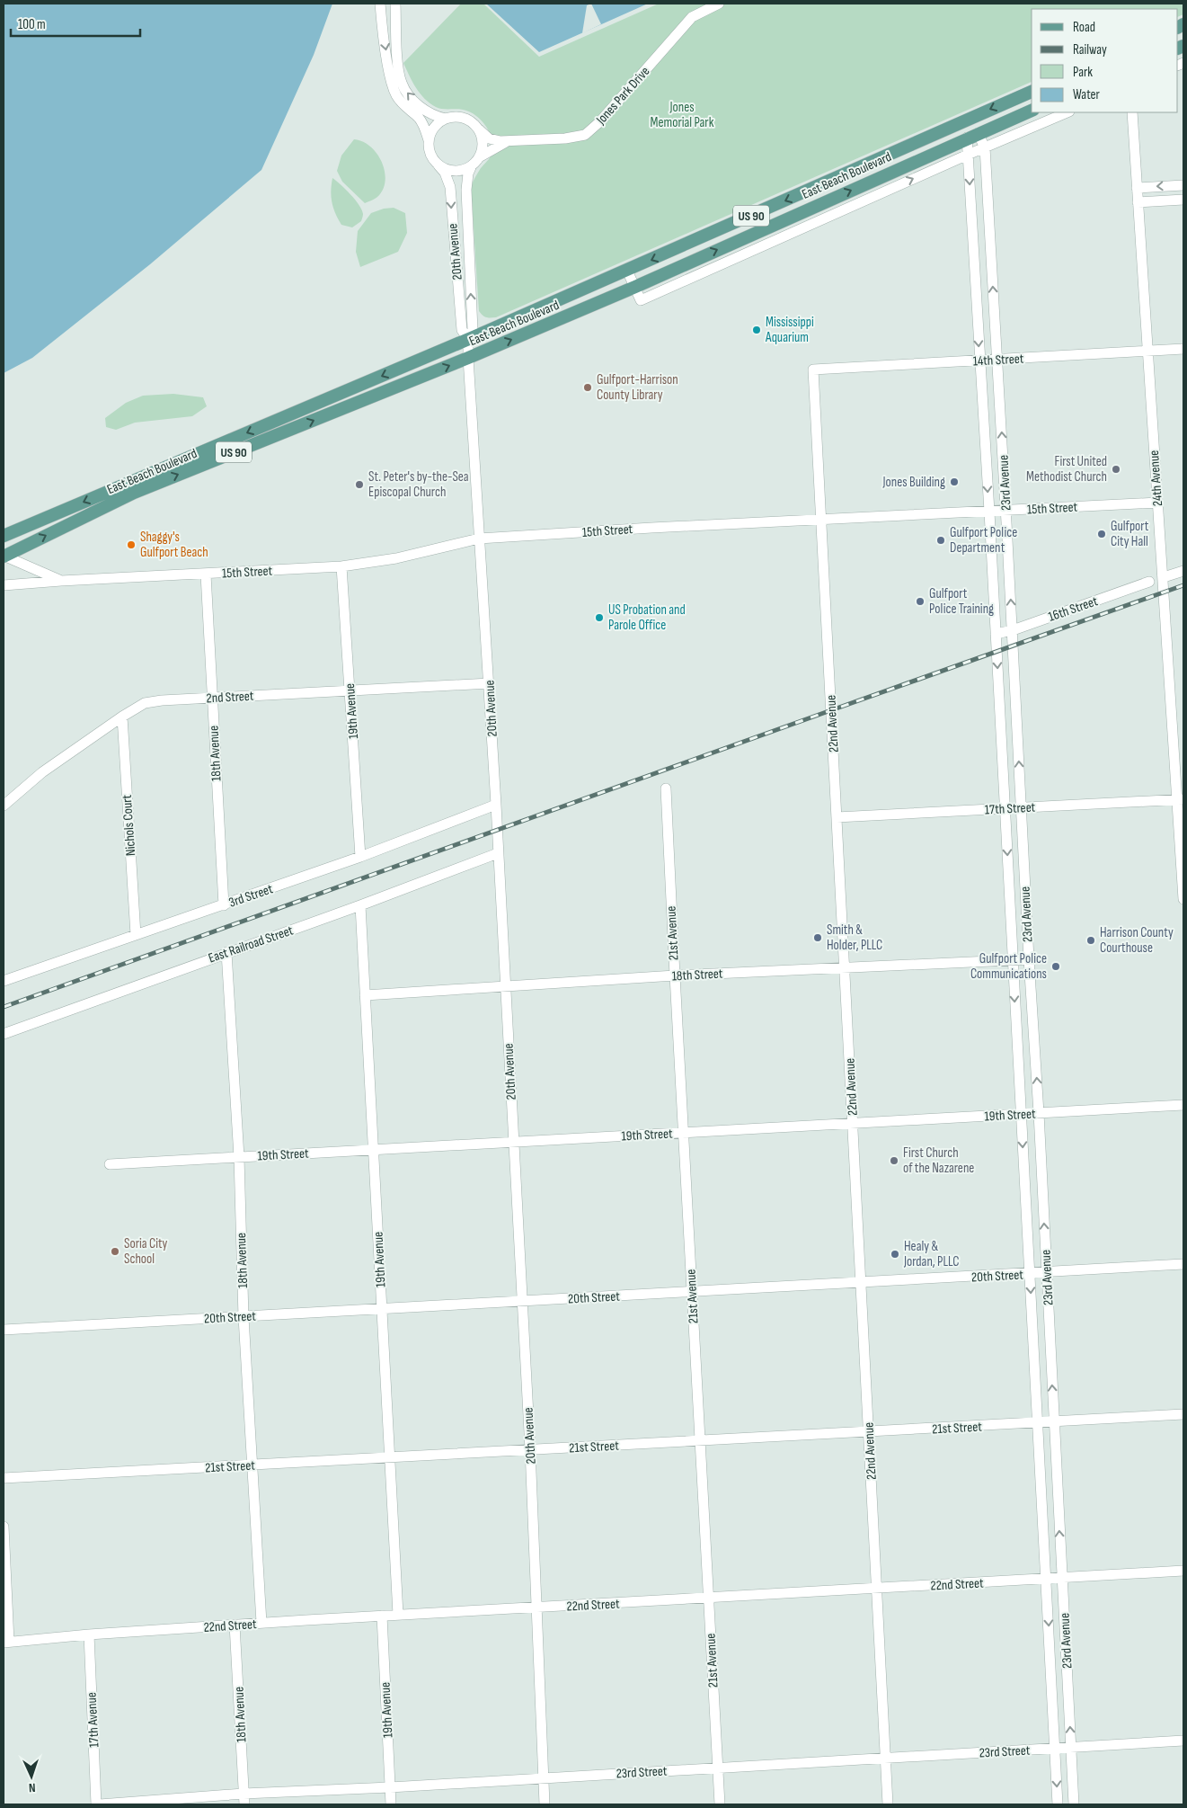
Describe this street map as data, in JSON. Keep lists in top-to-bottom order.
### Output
{
  "streets": {
    "main road": ["East Beach Boulevard", "US 90"],
    "street": [
      "Jones Park Drive",
      "20th Avenue",
      "14th Street",
      "24th Avenue",
      "23rd Avenue",
      "15th Street",
      "16th Street",
      "2nd Street",
      "19th Avenue",
      "22nd Avenue",
      "18th Avenue",
      "17th Street",
      "Nichols Court",
      "3rd Street",
      "21st Avenue",
      "East Railroad Street",
      "18th Street",
      "19th Street",
      "20th Street",
      "21st Street",
      "22nd Street",
      "17th Avenue",
      "23rd Street"
    ]
  },
  "crossings": [
    ["East Beach Boulevard", "20th Avenue"],
    ["East Beach Boulevard", "23rd Avenue"],
    ["East Beach Boulevard", "15th Street"],
    ["20th Avenue", "15th Street"],
    ["20th Avenue", "2nd Street"],
    ["20th Avenue", "3rd Street"],
    ["20th Avenue", "East Railroad Street"],
    ["20th Avenue", "18th Street"],
    ["20th Avenue", "19th Street"],
    ["20th Avenue", "20th Street"],
    ["20th Avenue", "21st Street"],
    ["20th Avenue", "22nd Street"],
    ["20th Avenue", "23rd Street"],
    ["14th Street", "24th Avenue"],
    ["14th Street", "23rd Avenue"],
    ["14th Street", "22nd Avenue"],
    ["24th Avenue", "15th Street"],
    ["24th Avenue", "17th Street"],
    ["23rd Avenue", "15th Street"],
    ["23rd Avenue", "16th Street"],
    ["23rd Avenue", "17th Street"],
    ["23rd Avenue", "18th Street"],
    ["23rd Avenue", "19th Street"],
    ["23rd Avenue", "20th Street"],
    ["23rd Avenue", "21st Street"],
    ["23rd Avenue", "22nd Street"],
    ["23rd Avenue", "23rd Street"],
    ["15th Street", "19th Avenue"],
    ["15th Street", "22nd Avenue"],
    ["15th Street", "18th Avenue"],
    ["2nd Street", "19th Avenue"],
    ["2nd Street", "18th Avenue"],
    ["2nd Street", "Nichols Court"],
    ["19th Avenue", "3rd Street"],
    ["19th Avenue", "East Railroad Street"],
    ["19th Avenue", "18th Street"],
    ["19th Avenue", "19th Street"],
    ["19th Avenue", "20th Street"],
    ["19th Avenue", "21st Street"],
    ["19th Avenue", "22nd Street"],
    ["19th Avenue", "23rd Street"],
    ["22nd Avenue", "17th Street"],
    ["22nd Avenue", "18th Street"],
    ["22nd Avenue", "19th Street"],
    ["22nd Avenue", "20th Street"],
    ["22nd Avenue", "21st Street"],
    ["22nd Avenue", "22nd Street"],
    ["22nd Avenue", "23rd Street"],
    ["18th Avenue", "3rd Street"],
    ["18th Avenue", "East Railroad Street"],
    ["18th Avenue", "19th Street"],
    ["18th Avenue", "20th Street"],
    ["18th Avenue", "21st Street"],
    ["18th Avenue", "22nd Street"],
    ["18th Avenue", "23rd Street"],
    ["Nichols Court", "3rd Street"],
    ["21st Avenue", "18th Street"],
    ["21st Avenue", "19th Street"],
    ["21st Avenue", "20th Street"],
    ["21st Avenue", "21st Street"],
    ["21st Avenue", "22nd Street"],
    ["21st Avenue", "23rd Street"],
    ["22nd Street", "17th Avenue"]
  ],
  "parks": ["Jones Memorial Park"],
  "places": [
    "Mississippi Aquarium",
    "Gulfport-Harrison County Library",
    "First United Methodist Church",
    "Jones Building",
    "St. Peter's by-the-Sea Episcopal Church",
    "Gulfport City Hall",
    "Gulfport Police Department",
    "Shaggy's Gulfport Beach",
    "Gulfport Police Training",
    "US Probation and Parole Office",
    "Smith & Holder, PLLC",
    "Harrison County Courthouse",
    "Gulfport Police Communications",
    "First Church of the Nazarene",
    "Soria City School",
    "Healy & Jordan, PLLC"
  ],
  "legend": [
    "Road",
    "Railway",
    "Park",
    "Water"
  ],
  "scale_bar": "100 m",
  "north": "bottom"
}
